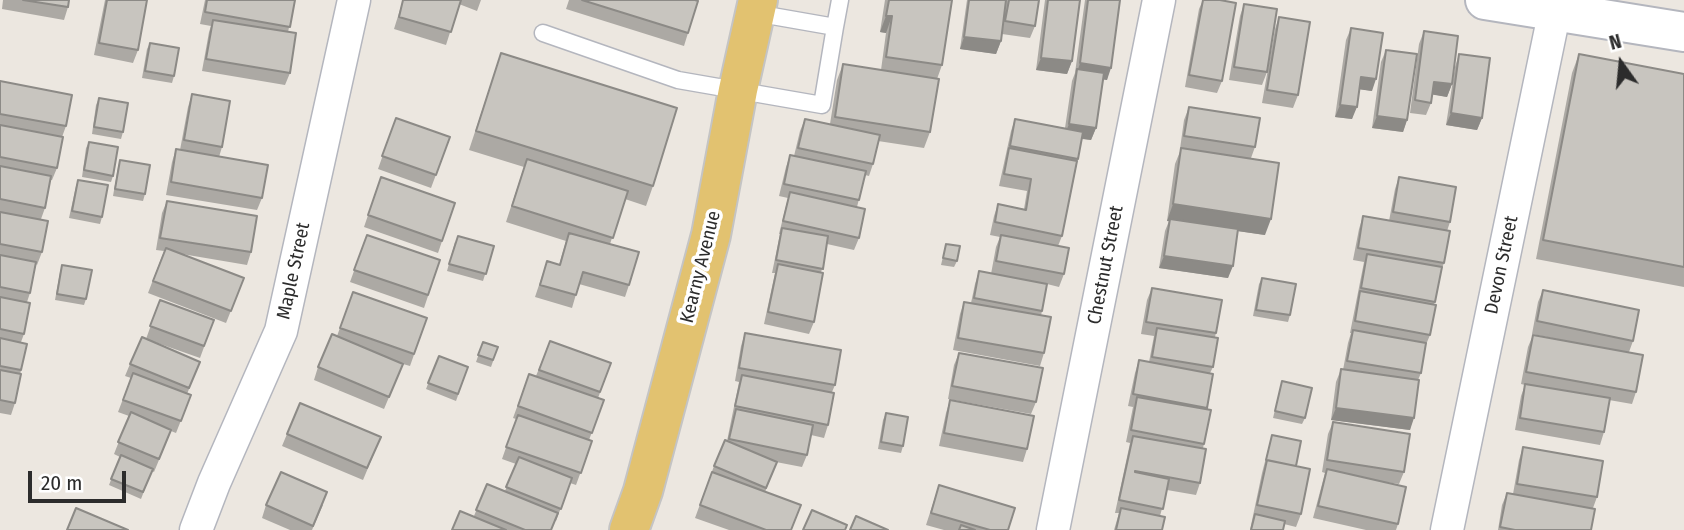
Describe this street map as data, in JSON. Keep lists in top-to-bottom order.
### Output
{
  "streets": {
    "main road": ["Kearny Avenue"],
    "street": ["Chestnut Street", "Devon Street", "Maple Street"]
  },
  "scale_bar": "20 m",
  "north": "top"
}
